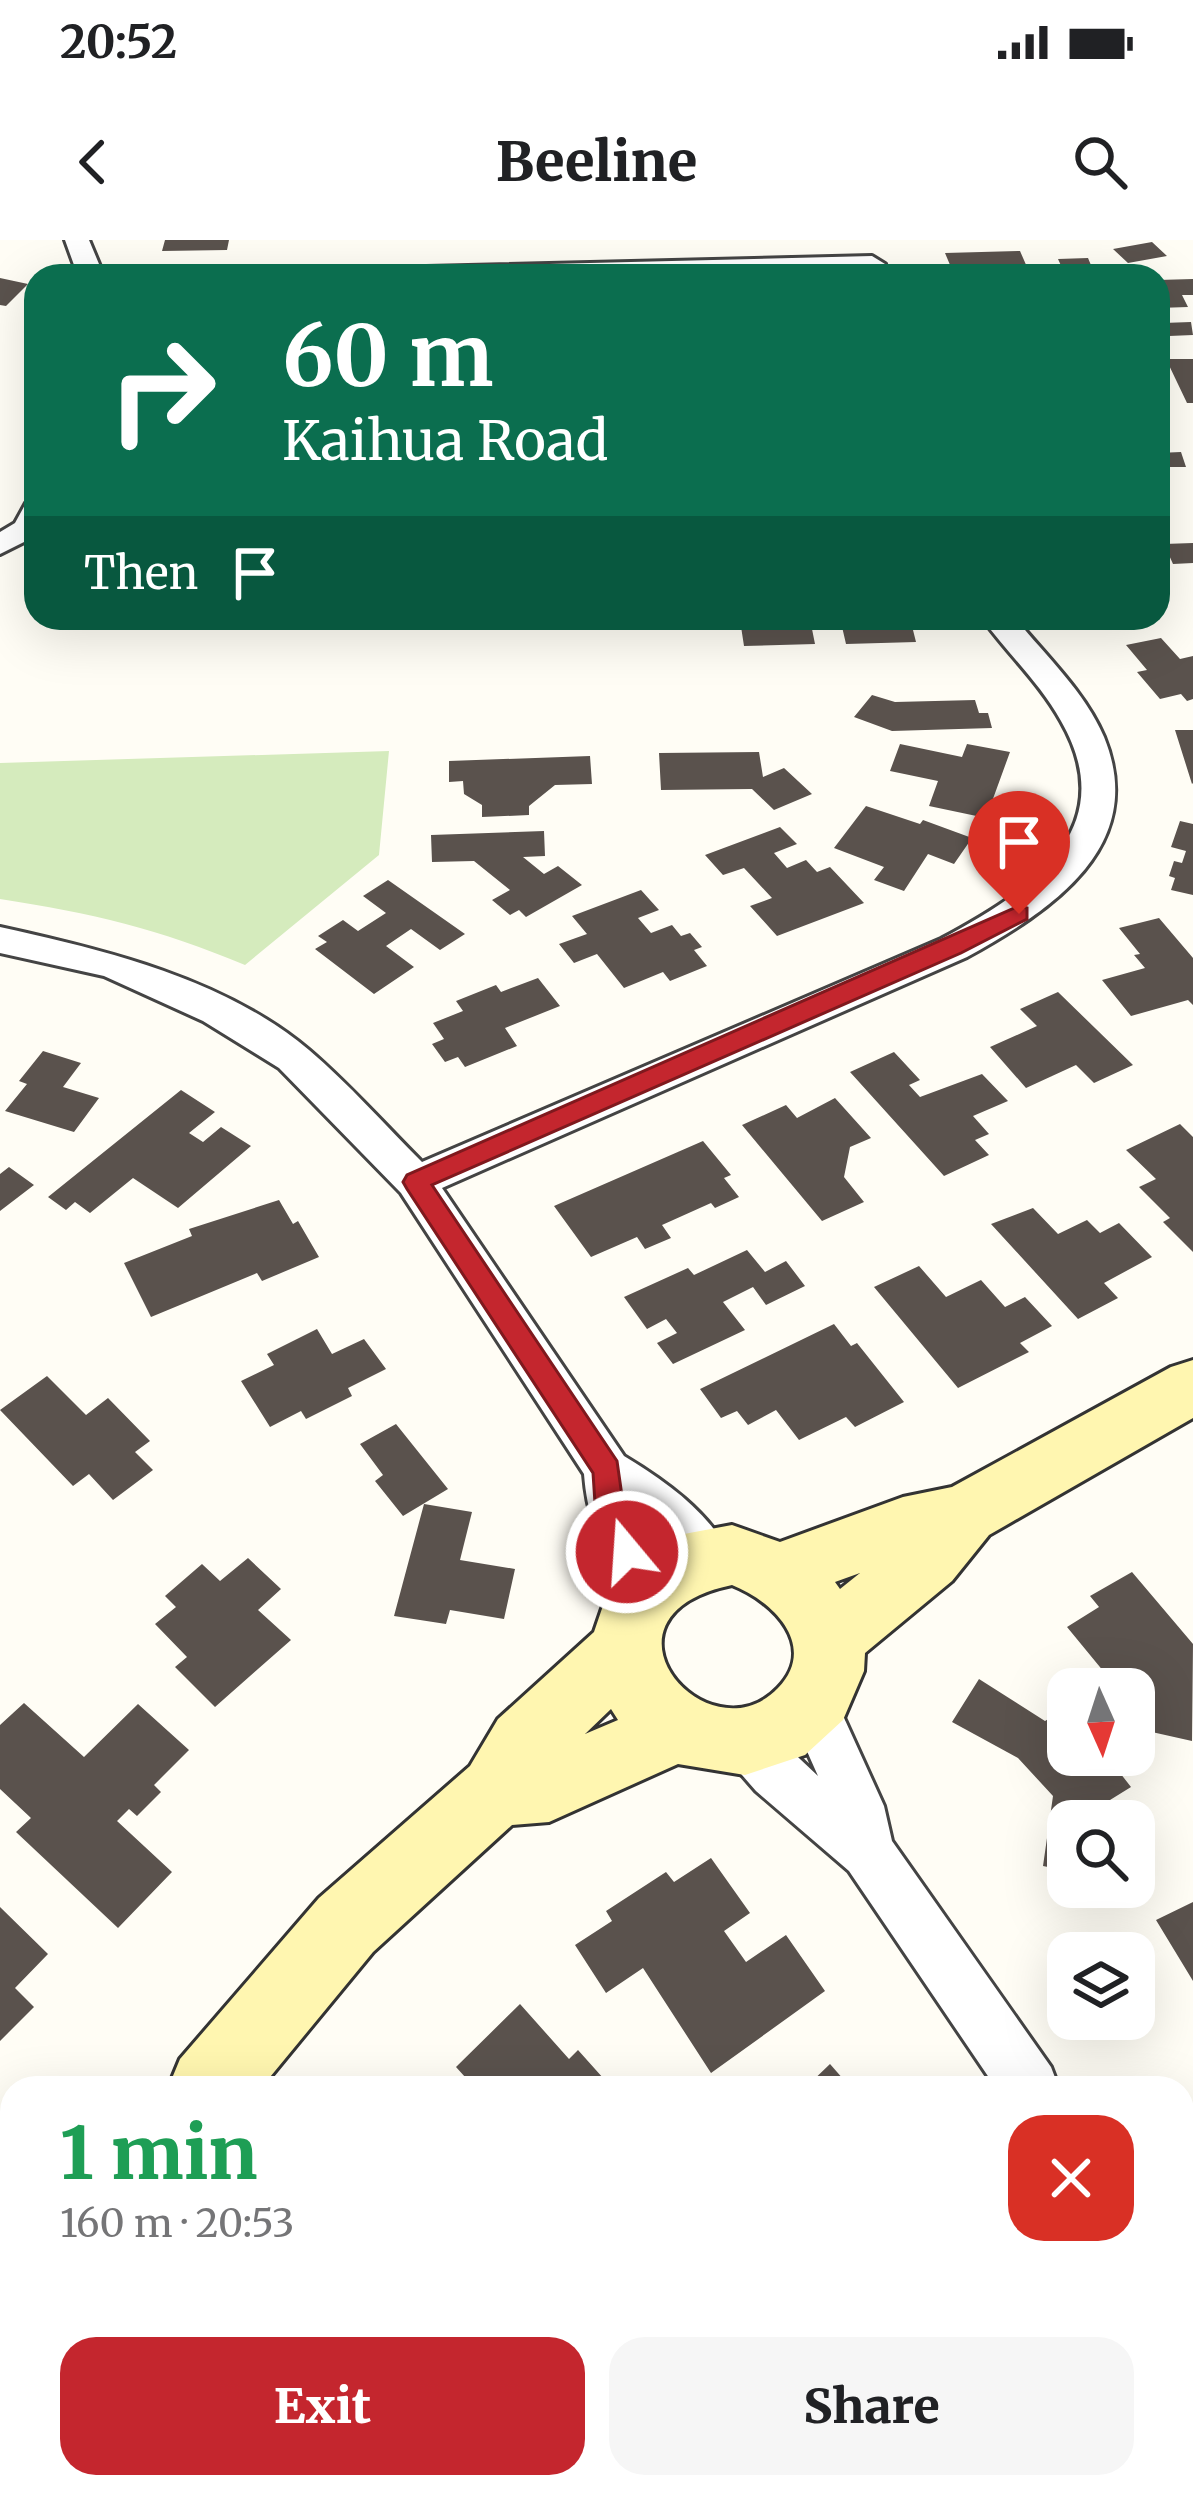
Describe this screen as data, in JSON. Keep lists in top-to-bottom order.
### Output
{
  "north": "bottom",
  "page": {
    "status": "20:52",
    "header": "Beeline",
    "turn": ["60 m", "Kaihua Road"],
    "then": "Then",
    "heading": ["1 min", "160 m · 20:53"],
    "buttons": ["Exit", "Share"]
  }
}
